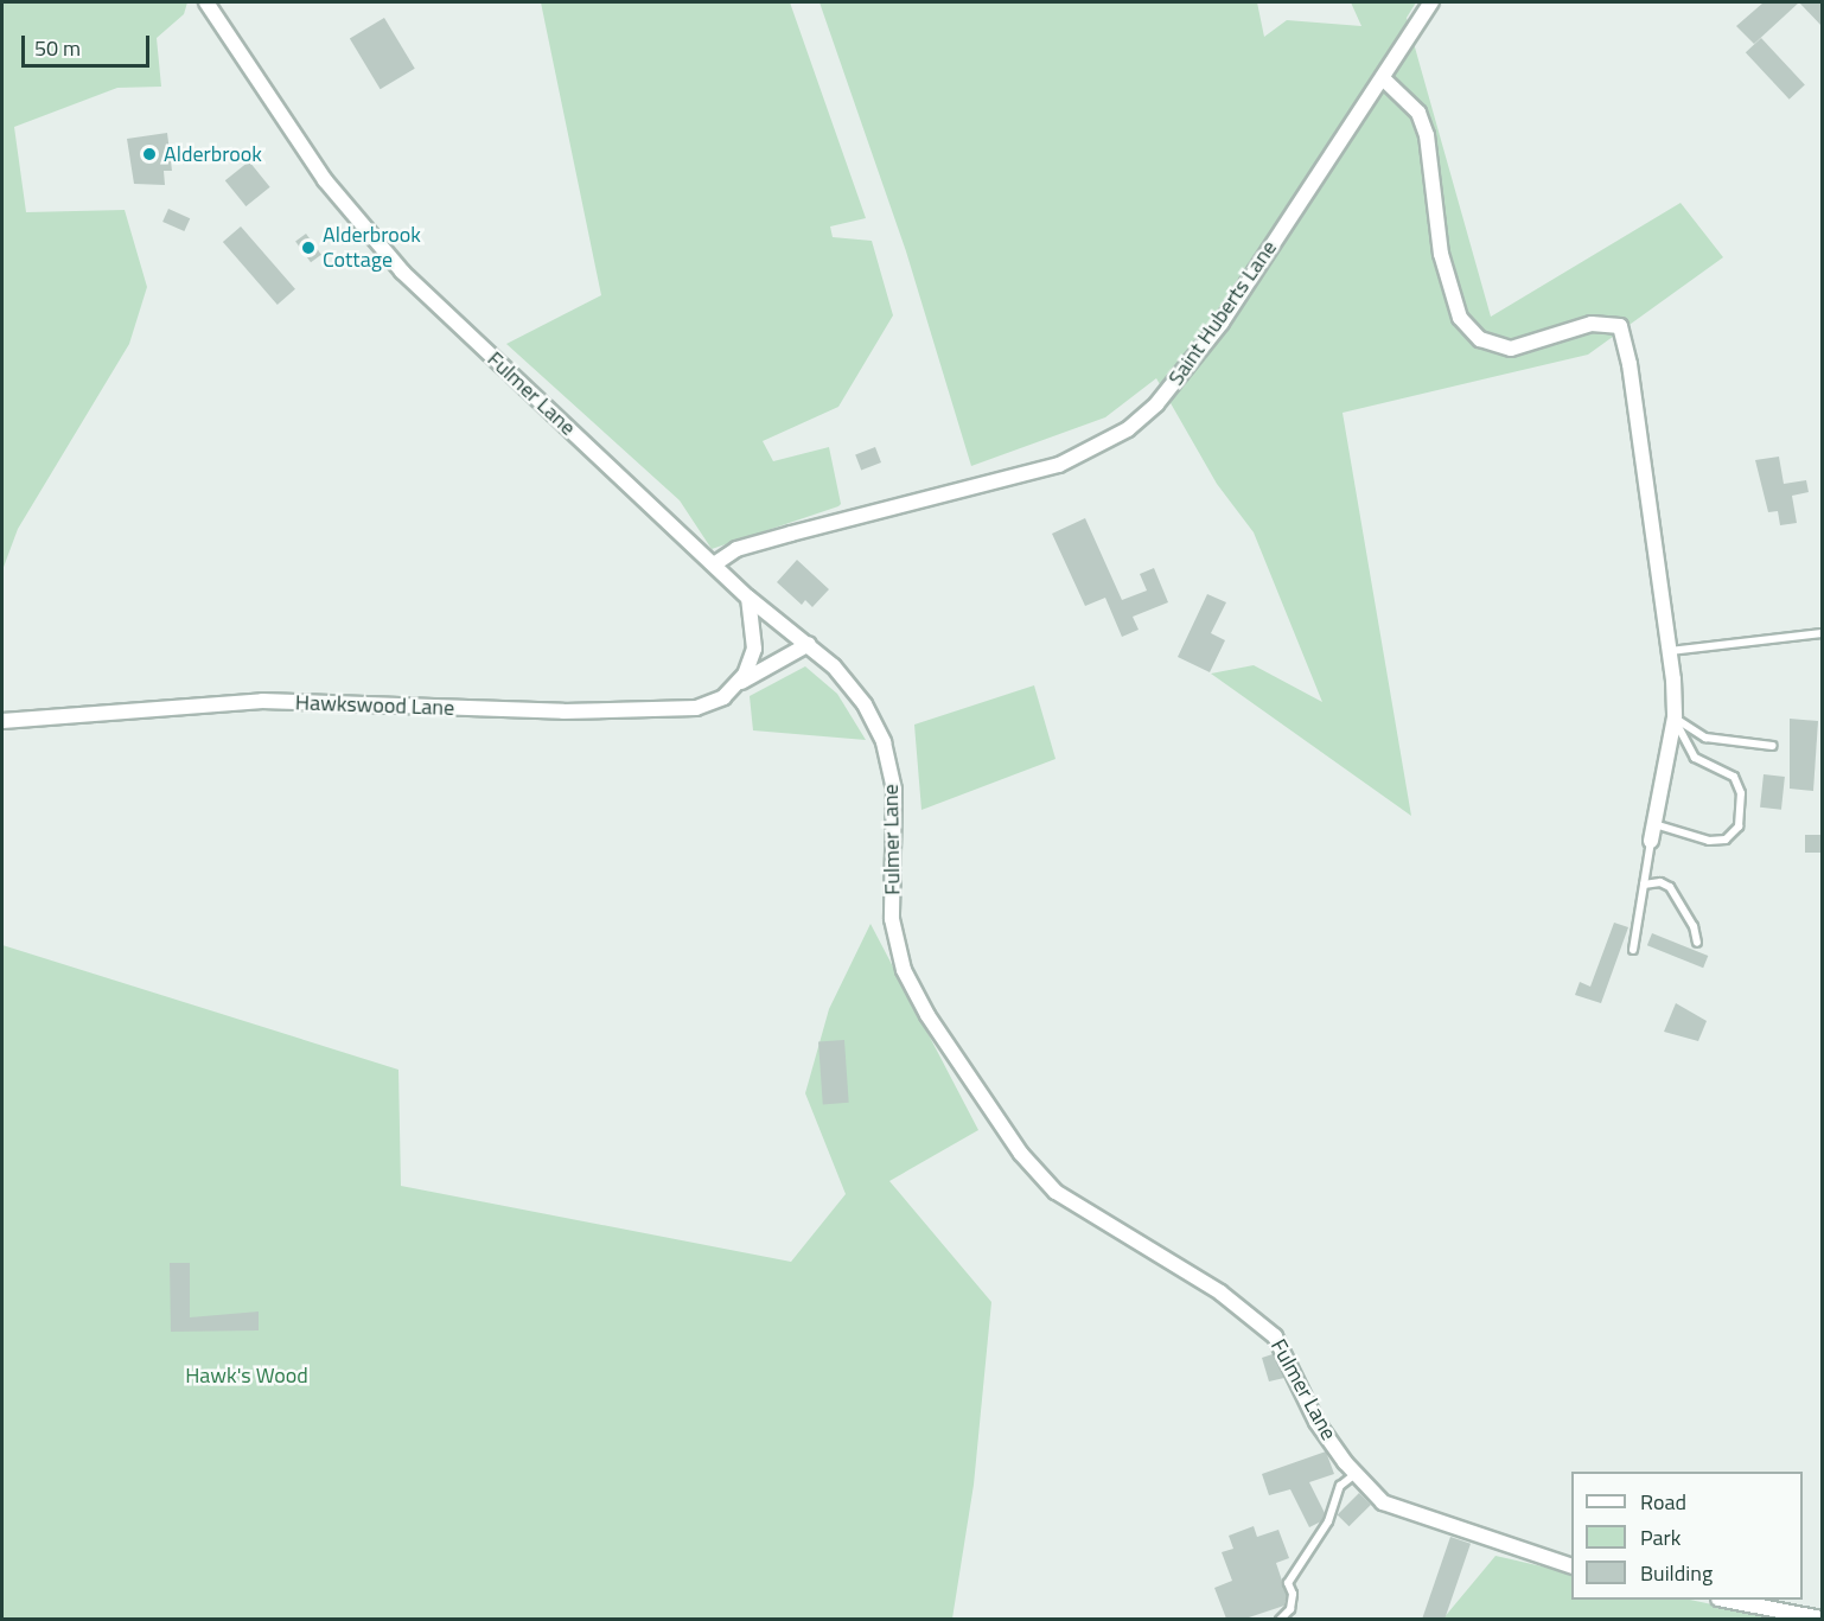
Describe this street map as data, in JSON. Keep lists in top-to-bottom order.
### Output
{
  "streets": {
    "street": ["Saint Huberts Lane", "Fulmer Lane", "Hawkswood Lane"]
  },
  "crossings": [
    ["Saint Huberts Lane", "Fulmer Lane"],
    ["Fulmer Lane", "Hawkswood Lane"]
  ],
  "parks": ["Hawk's Wood"],
  "places": ["Alderbrook", "Alderbrook Cottage"],
  "legend": ["Road", "Park", "Building"],
  "scale_bar": "50 m"
}
